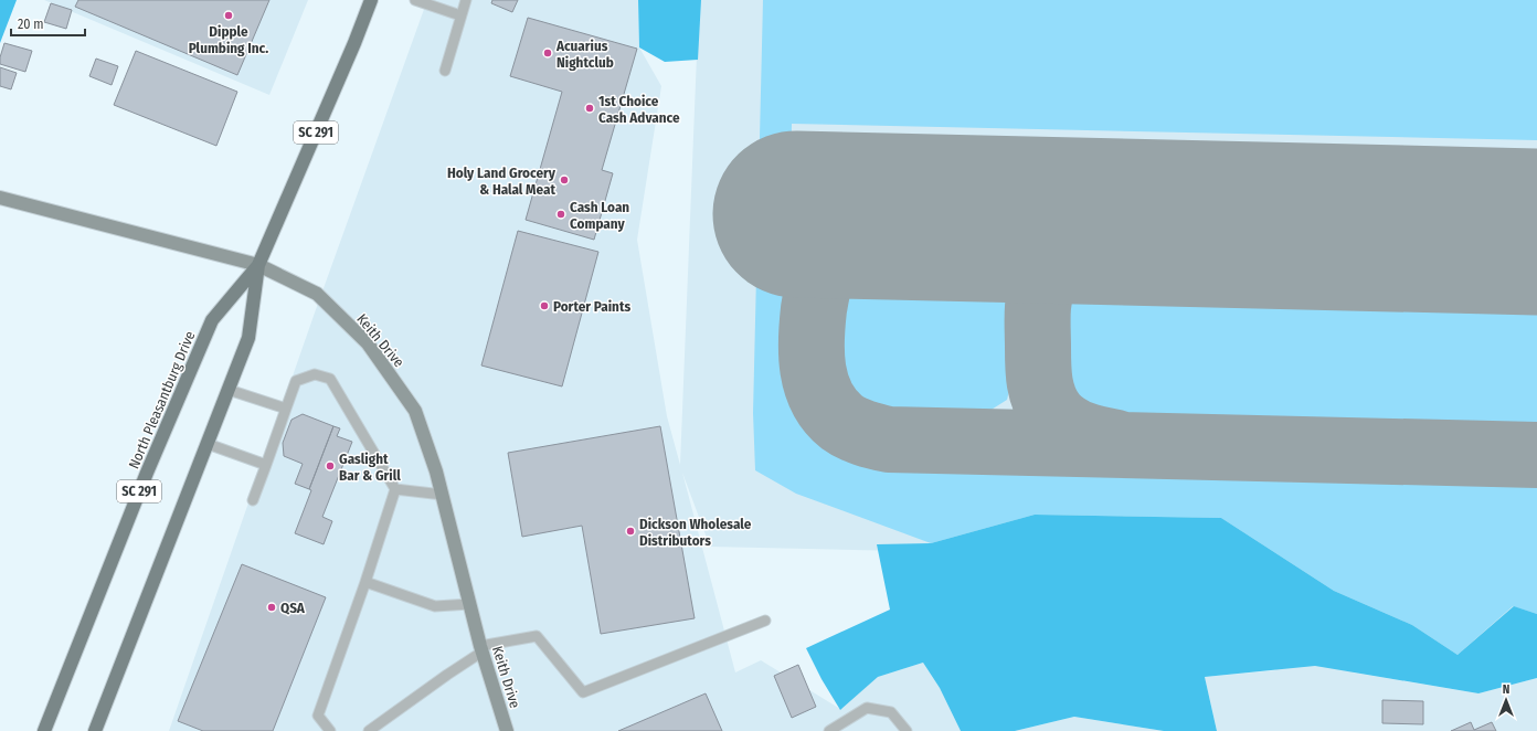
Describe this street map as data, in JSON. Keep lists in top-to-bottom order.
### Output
{
  "streets": {
    "main road": ["SC 291", "North Pleasantburg Drive"],
    "street": ["Keith Drive"]
  },
  "crossings": [
    ["Keith Drive", "North Pleasantburg Drive"]
  ],
  "places": [
    "Dipple Plumbing Inc.",
    "Acuarius Nightclub",
    "1st Choice Cash Advance",
    "Holy Land Grocery & Halal Meat",
    "Cash Loan Company",
    "Porter Paints",
    "Gaslight Bar & Grill",
    "Dickson Wholesale Distributors",
    "QSA"
  ],
  "scale_bar": "20 m",
  "north": "top"
}
